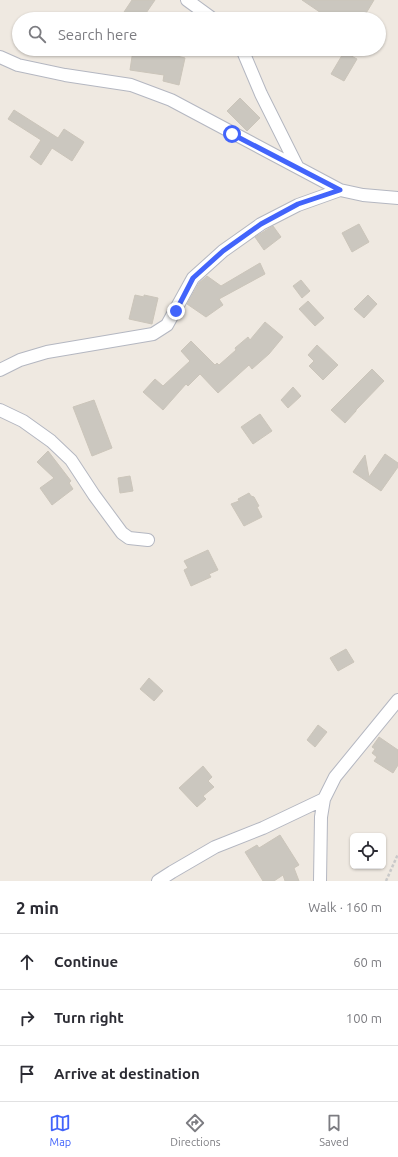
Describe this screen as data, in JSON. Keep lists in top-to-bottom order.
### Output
{
  "page": {
    "search": "Search here",
    "heading": ["2 min", "Walk · 160 m"],
    "list": [
      ["Continue", "60 m"],
      ["Turn right", "100 m"],
      "Arrive at destination"
    ],
    "nav": ["Map", "Directions", "Saved"]
  }
}
